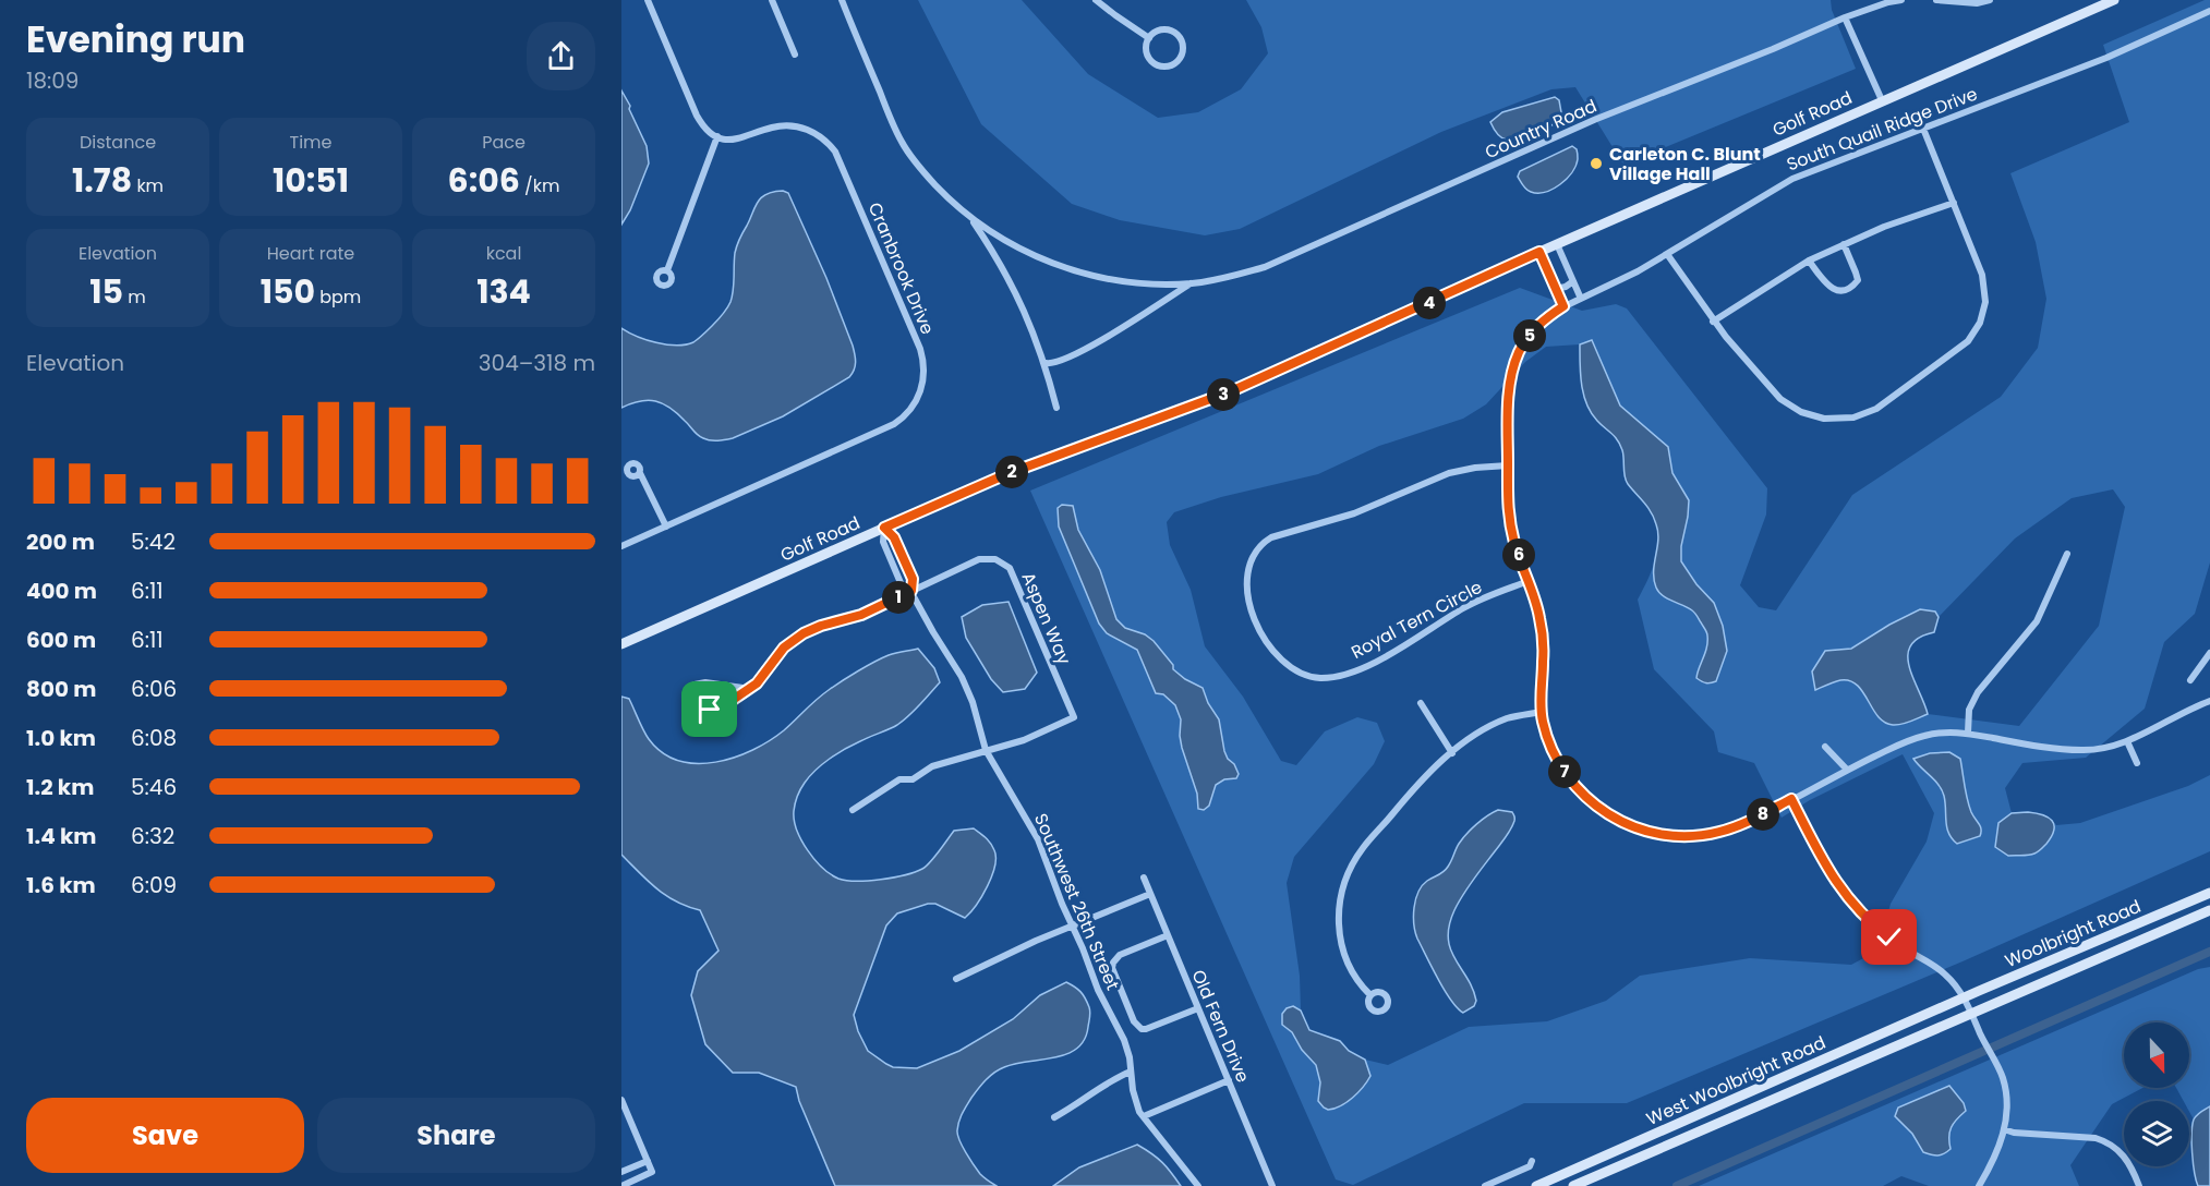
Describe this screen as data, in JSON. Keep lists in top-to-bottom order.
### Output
{
  "streets": {
    "street": [
      "Golf Road",
      "Country Road",
      "South Quail Ridge Drive",
      "Cranbrook Drive",
      "Aspen Way",
      "Royal Tern Circle",
      "Southwest 26th Street",
      "Woolbright Road",
      "Old Fern Drive",
      "West Woolbright Road"
    ]
  },
  "crossings": [
    ["Golf Road", "Southwest 26th Street"],
    ["South Quail Ridge Drive", "Royal Tern Circle"],
    ["Aspen Way", "Southwest 26th Street"],
    ["Woolbright Road", "West Woolbright Road"]
  ],
  "places": ["Carleton C. Blunt Village Hall"],
  "north": "bottom",
  "page": {
    "heading": ["Evening run", "18:09"],
    "stats": [
      ["Distance", "1.78 km"],
      ["Time", "10:51"],
      ["Pace", "6:06 /km"],
      ["Elevation", "15 m"],
      ["Heart rate", "150 bpm"],
      ["kcal", "134"]
    ],
    "pins": [
      "4",
      "5",
      "3",
      "2",
      "6",
      "1",
      "7",
      "8"
    ],
    "chart": ["Elevation", "304–318 m"],
    "list": [
      {
        "name": "200 m",
        "note": "5:42"
      },
      {
        "name": "400 m",
        "note": "6:11"
      },
      {
        "name": "600 m",
        "note": "6:11"
      },
      {
        "name": "800 m",
        "note": "6:06"
      },
      {
        "name": "1.0 km",
        "note": "6:08"
      },
      {
        "name": "1.2 km",
        "note": "5:46"
      },
      {
        "name": "1.4 km",
        "note": "6:32"
      },
      {
        "name": "1.6 km",
        "note": "6:09"
      }
    ],
    "buttons": ["Save", "Share"]
  }
}
